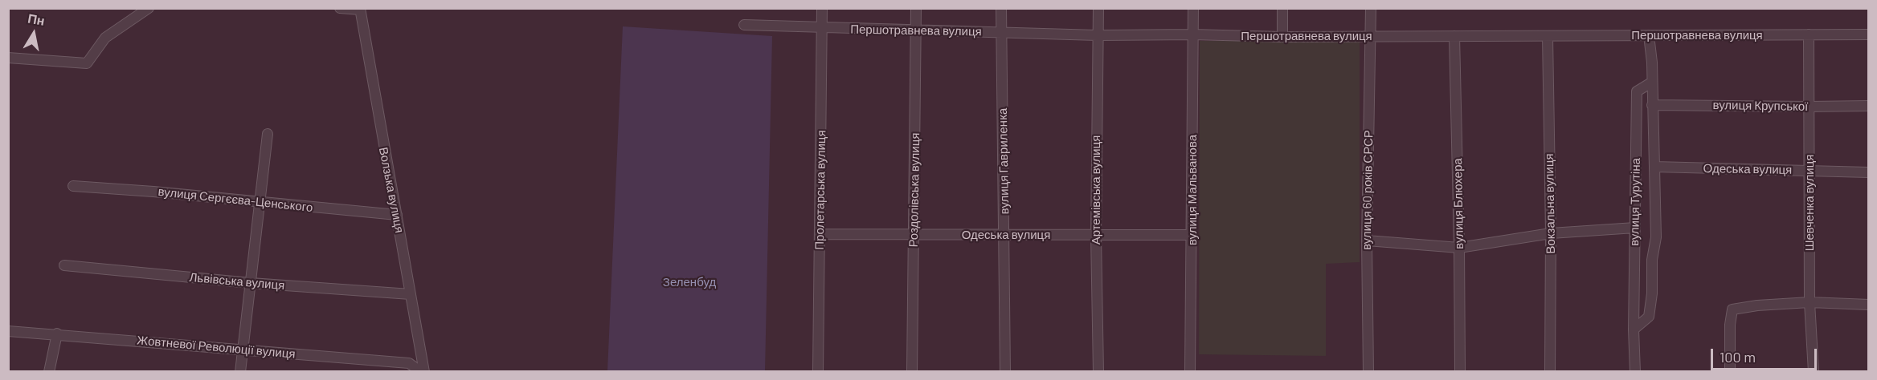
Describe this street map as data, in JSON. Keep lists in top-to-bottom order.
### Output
{
  "streets": {
    "street": [
      "Першотравнева вулиця",
      "вулиця Крупської",
      "вулиця Гавриленка",
      "Одеська вулиця",
      "Волзька вулиця",
      "Пролетарська вулиця",
      "Роздолівська вулиця",
      "Артемівська вулиця",
      "вулиця Мальванова",
      "вулиця 60 років СРСР",
      "вулиця Сергєєва-Ценського",
      "вулиця Турутіна",
      "Шевченка вулиця",
      "вулиця Блюхера",
      "Вокзальна вулиця",
      "Львівська вулиця",
      "Жовтневої Революції вулиця"
    ]
  },
  "crossings": [
    ["Першотравнева вулиця", "вулиця Гавриленка"],
    ["Першотравнева вулиця", "Пролетарська вулиця"],
    ["Першотравнева вулиця", "Роздолівська вулиця"],
    ["Першотравнева вулиця", "Артемівська вулиця"],
    ["Першотравнева вулиця", "вулиця Мальванова"],
    ["Першотравнева вулиця", "вулиця 60 років СРСР"],
    ["Першотравнева вулиця", "вулиця Турутіна"],
    ["Першотравнева вулиця", "Шевченка вулиця"],
    ["Першотравнева вулиця", "вулиця Блюхера"],
    ["Першотравнева вулиця", "Вокзальна вулиця"],
    ["вулиця Крупської", "вулиця Турутіна"],
    ["вулиця Крупської", "Шевченка вулиця"],
    ["вулиця Гавриленка", "Одеська вулиця"],
    ["Одеська вулиця", "Пролетарська вулиця"],
    ["Одеська вулиця", "Роздолівська вулиця"],
    ["Одеська вулиця", "Артемівська вулиця"],
    ["Одеська вулиця", "вулиця Мальванова"],
    ["Одеська вулиця", "вулиця Турутіна"],
    ["Одеська вулиця", "Шевченка вулиця"],
    ["Волзька вулиця", "вулиця Сергєєва-Ценського"],
    ["Волзька вулиця", "Львівська вулиця"],
    ["Волзька вулиця", "Жовтневої Революції вулиця"]
  ],
  "parks": ["Зеленбуд"],
  "scale_bar": "100 m",
  "north": "top"
}
